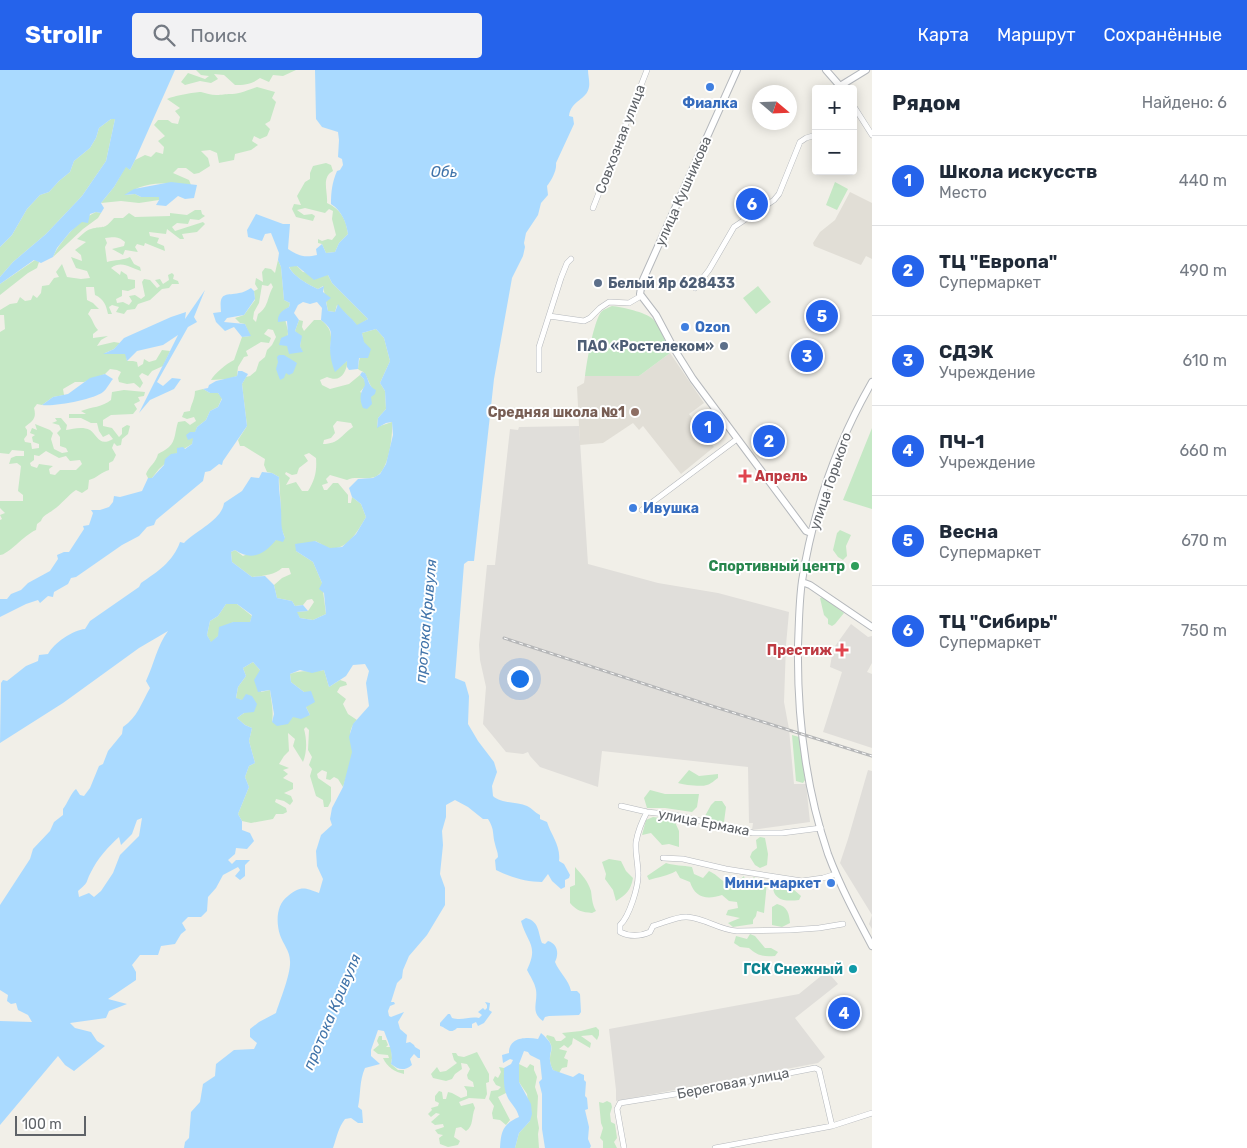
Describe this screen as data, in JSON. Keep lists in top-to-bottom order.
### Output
{
  "streets": {
    "street": [
      "Совхозная улица",
      "улица Кушникова",
      "улица Горького",
      "улица Ермака",
      "Береговая улица"
    ]
  },
  "crossings": [
    ["улица Горького", "улица Ермака"]
  ],
  "water": ["Обь", "протока Кривуля"],
  "places": {
    "other": [
      "Фиалка",
      "Белый Яр 628433",
      "Ozon",
      "ПАО «Ростелеком»",
      "Средняя школа №1",
      "Ивушка",
      "Спортивный центр",
      "Мини-маркет",
      "ГСК Снежный"
    ],
    "health": ["Апрель", "Престиж"]
  },
  "scale_bar": "100 m",
  "north": "right",
  "page": {
    "header": "Strollr",
    "search": "Поиск",
    "nav": ["Карта", "Маршрут", "Сохранённые"],
    "heading": ["Рядом", "Найдено: 6"],
    "map_buttons": ["+", "−"],
    "list": [
      {
        "mark": "1",
        "name": "Школа искусств",
        "note": "Место",
        "value": "440 m"
      },
      {
        "mark": "2",
        "name": "ТЦ \"Европа\"",
        "note": "Супермаркет",
        "value": "490 m"
      },
      {
        "mark": "3",
        "name": "СДЭК",
        "note": "Учреждение",
        "value": "610 m"
      },
      {
        "mark": "4",
        "name": "ПЧ-1",
        "note": "Учреждение",
        "value": "660 m"
      },
      {
        "mark": "5",
        "name": "Весна",
        "note": "Супермаркет",
        "value": "670 m"
      },
      {
        "mark": "6",
        "name": "ТЦ \"Сибирь\"",
        "note": "Супермаркет",
        "value": "750 m"
      }
    ],
    "pins": [
      "6",
      "5",
      "3",
      "1",
      "2",
      "4"
    ],
    "scale": "100 m"
  }
}
